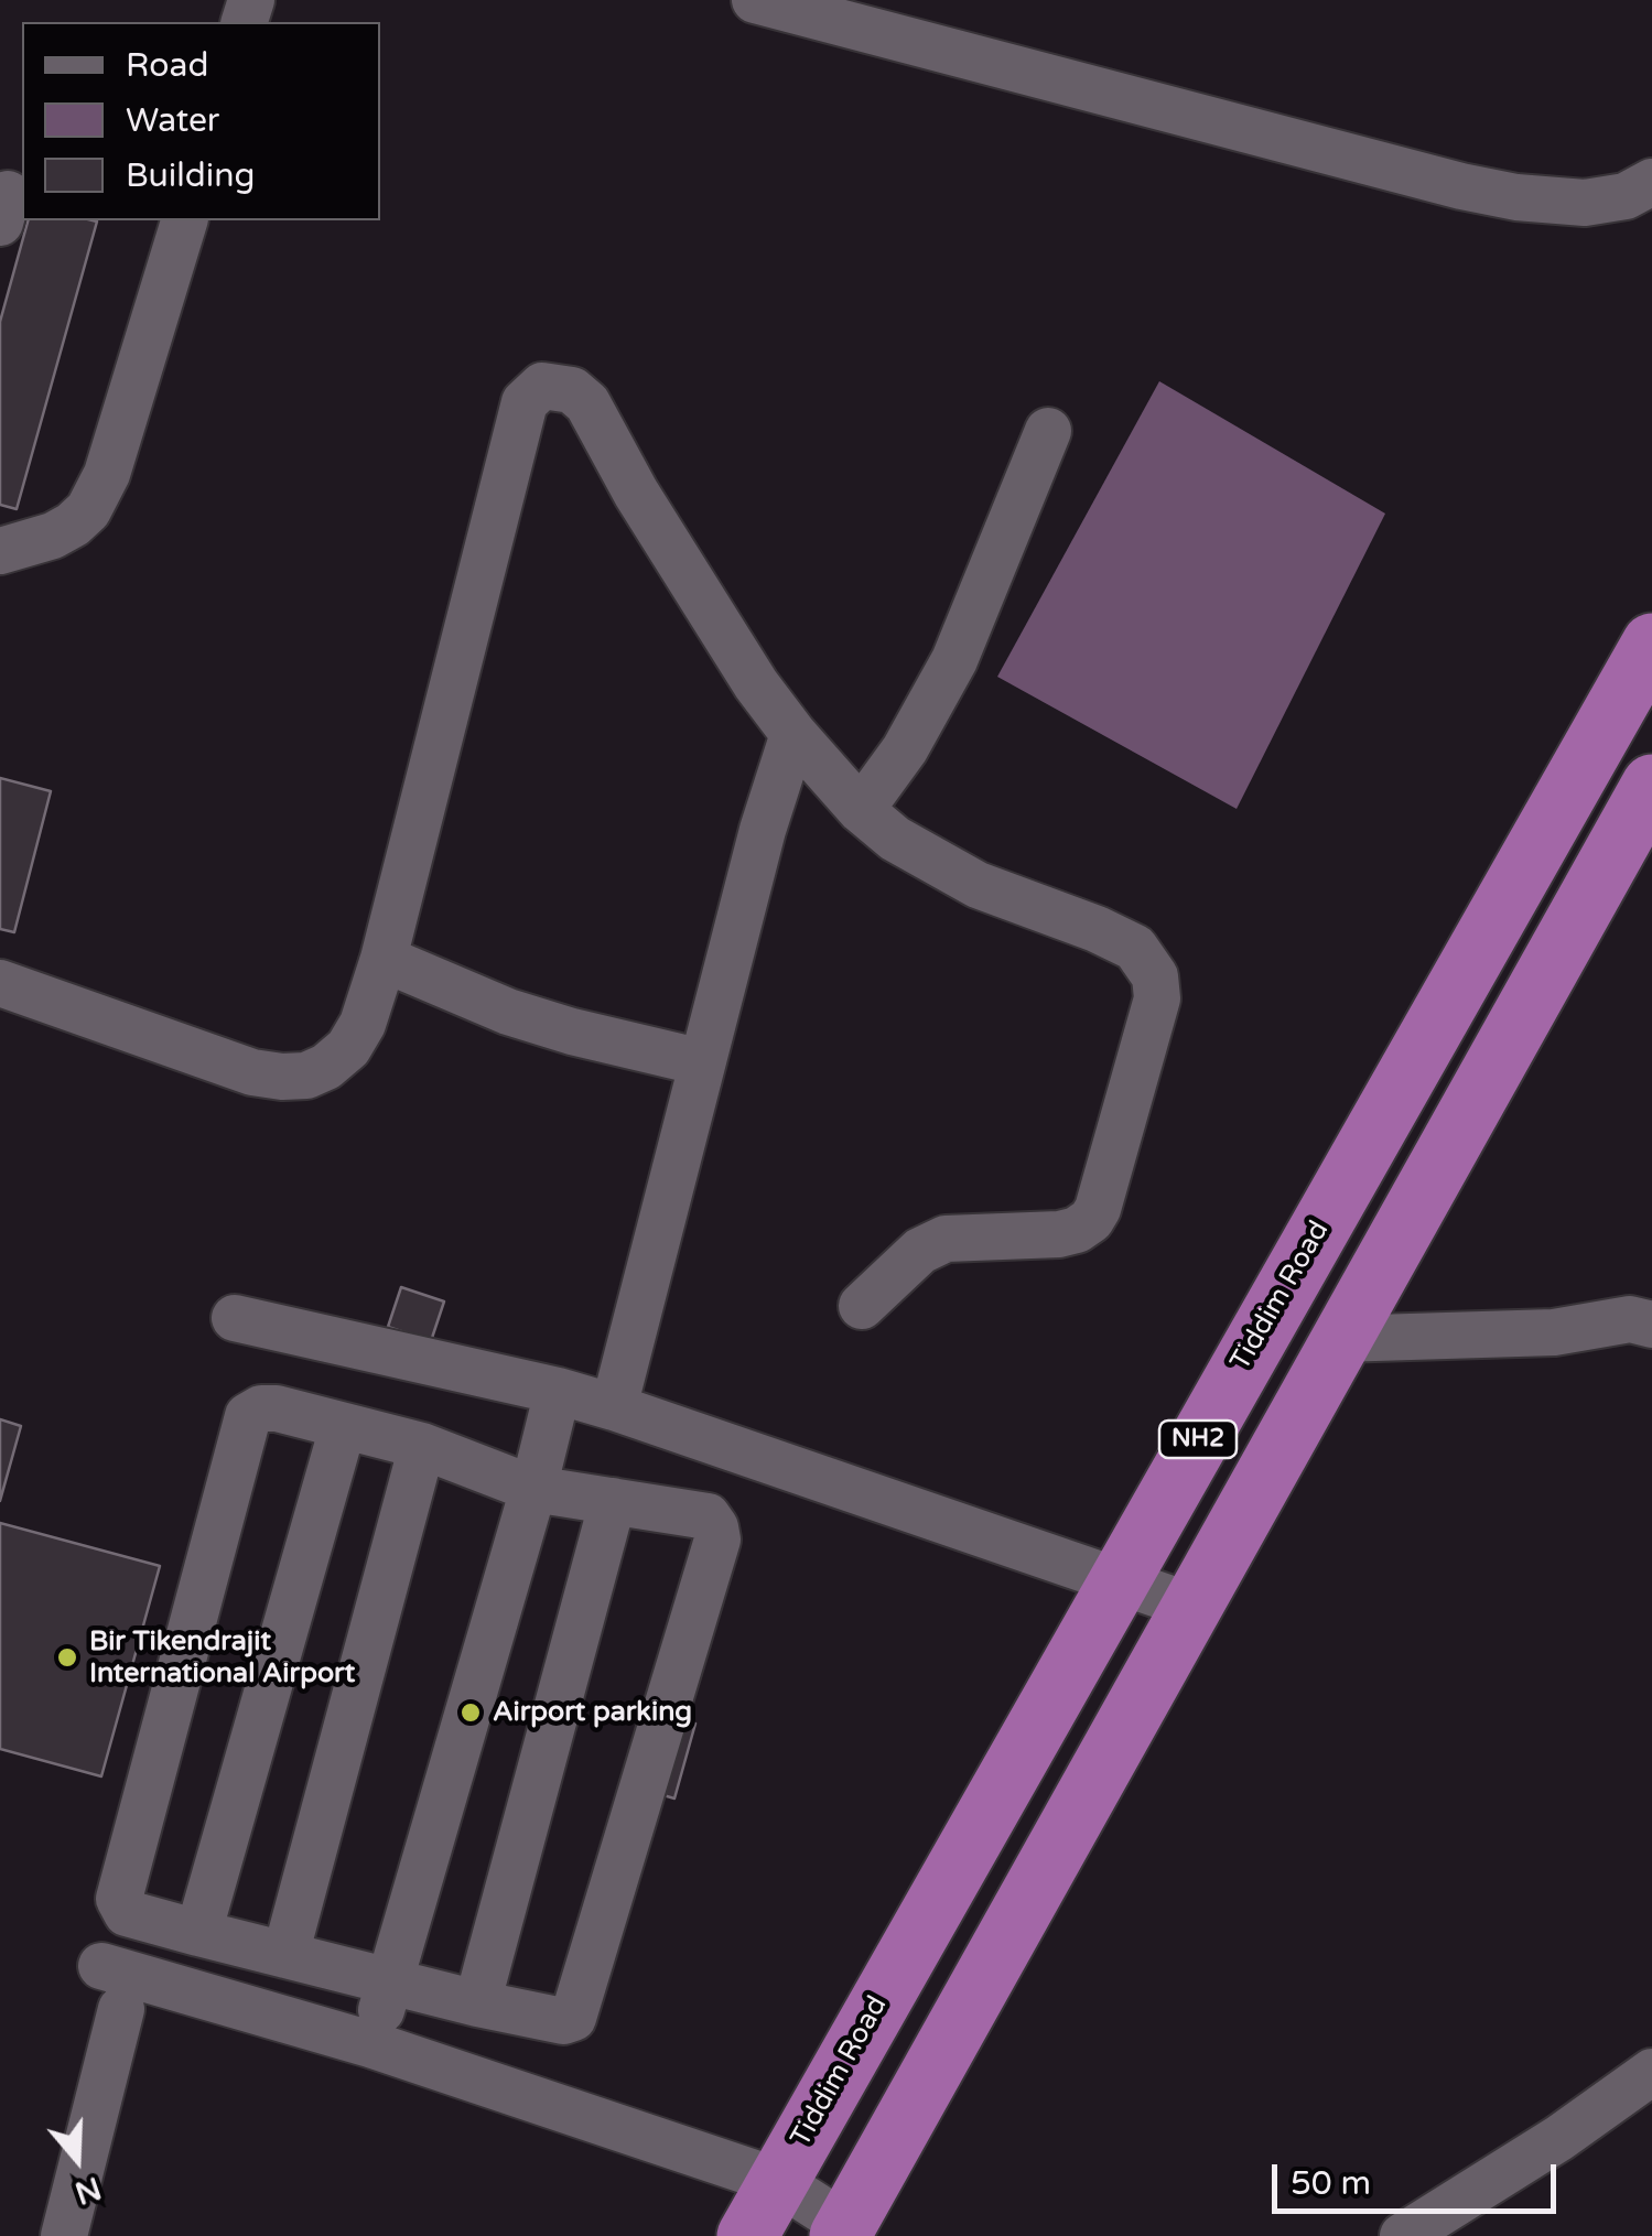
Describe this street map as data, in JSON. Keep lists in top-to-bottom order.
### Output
{
  "streets": {
    "highway": ["Tiddim Road", "NH2"]
  },
  "places": ["Bir Tikendrajit International Airport", "Airport parking"],
  "legend": ["Road", "Water", "Building"],
  "scale_bar": "50 m",
  "north": "bottom"
}
